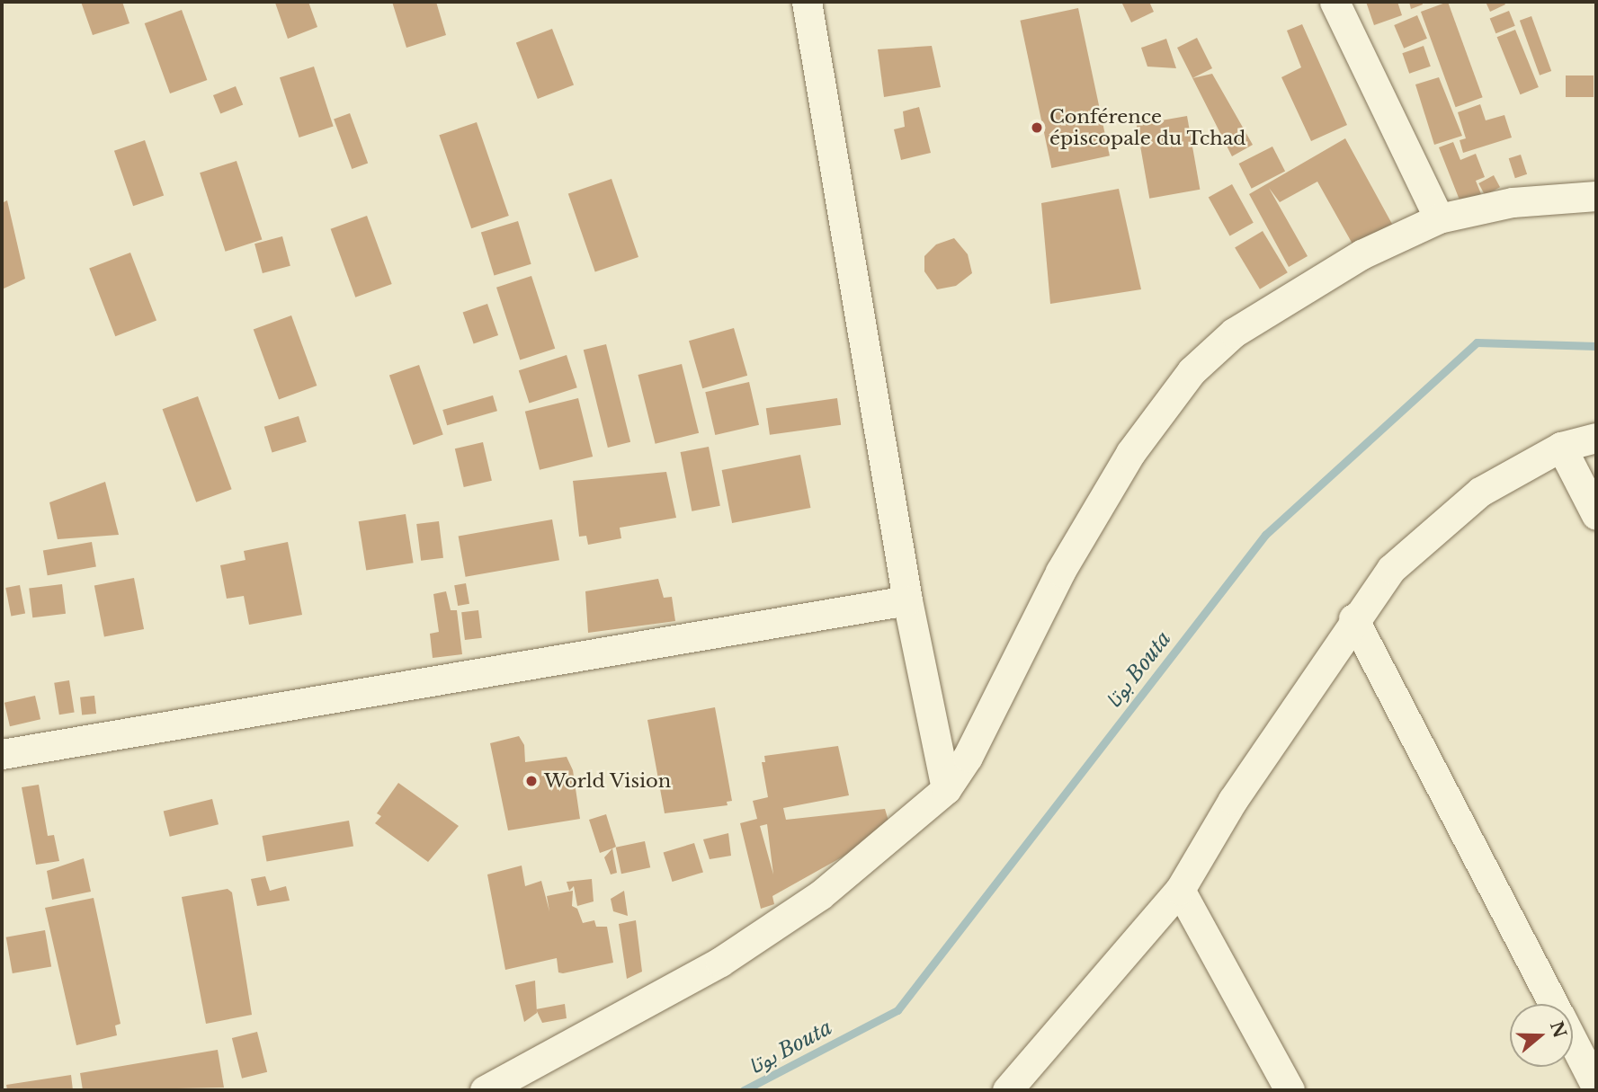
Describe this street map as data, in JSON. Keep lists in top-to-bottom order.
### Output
{
  "water": ["بوتا Bouta"],
  "places": ["Conférence épiscopale du Tchad", "World Vision"],
  "north": "right"
}
